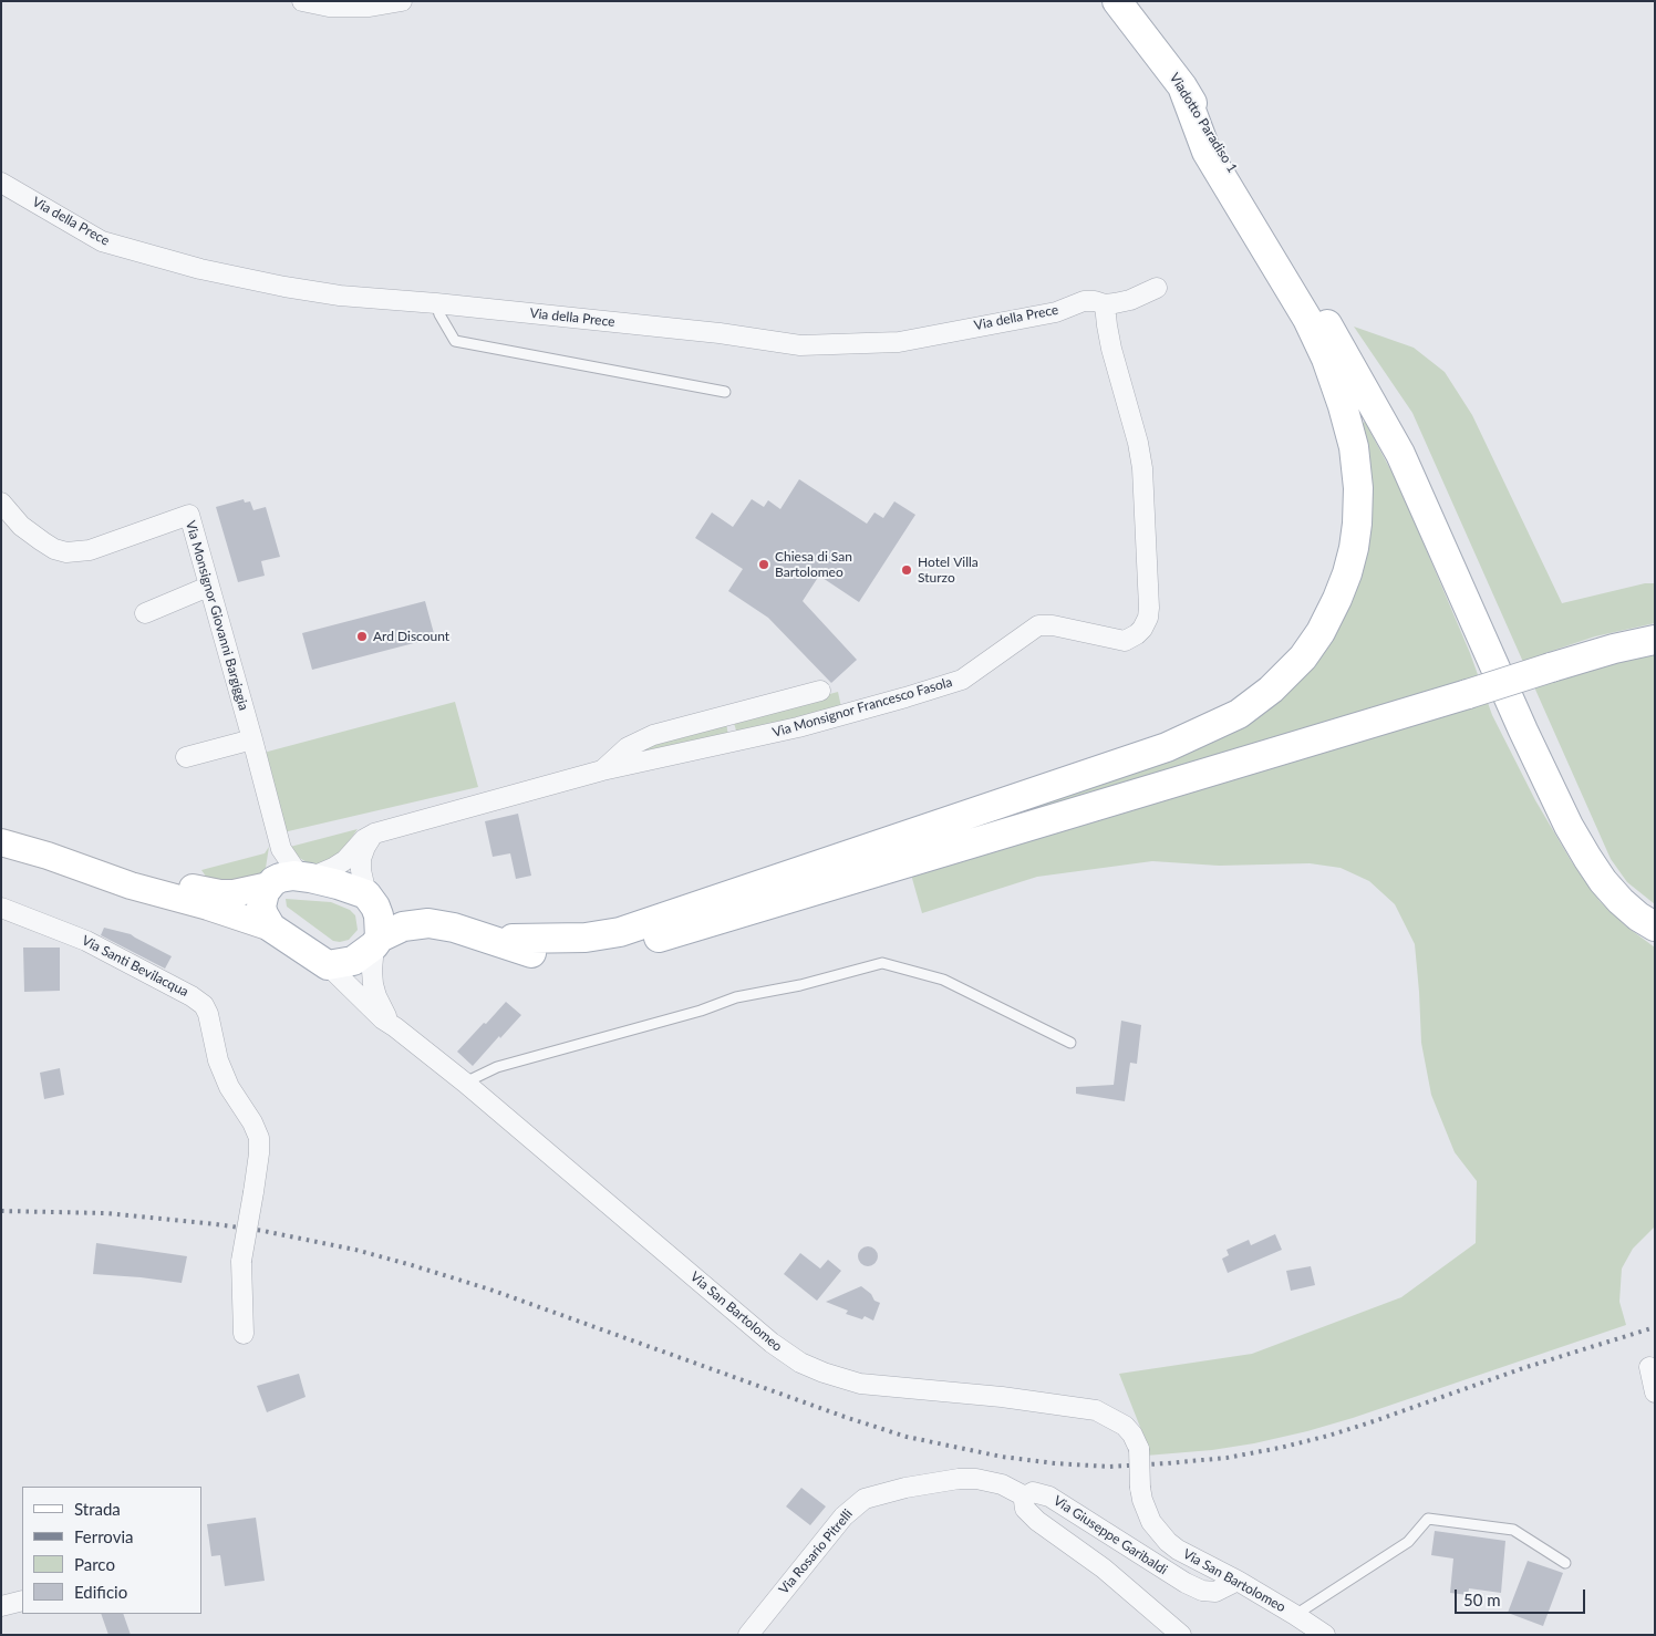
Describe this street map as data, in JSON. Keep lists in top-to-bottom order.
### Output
{
  "streets": {
    "main road": ["Viadotto Paradiso 1"],
    "street": [
      "Via della Prece",
      "Via Monsignor Giovanni Bargiggia",
      "Via Monsignor Francesco Fasola",
      "Via Santi Bevilacqua",
      "Via San Bartolomeo",
      "Via Giuseppe Garibaldi",
      "Via Rosario Pitrelli"
    ]
  },
  "crossings": [
    ["Via della Prece", "Via Monsignor Francesco Fasola"],
    ["Via San Bartolomeo", "Via Giuseppe Garibaldi"],
    ["Via Giuseppe Garibaldi", "Via Rosario Pitrelli"]
  ],
  "places": ["Chiesa di San Bartolomeo", "Hotel Villa Sturzo", "Ard Discount"],
  "legend": [
    "Strada",
    "Ferrovia",
    "Parco",
    "Edificio"
  ],
  "scale_bar": "50 m"
}
